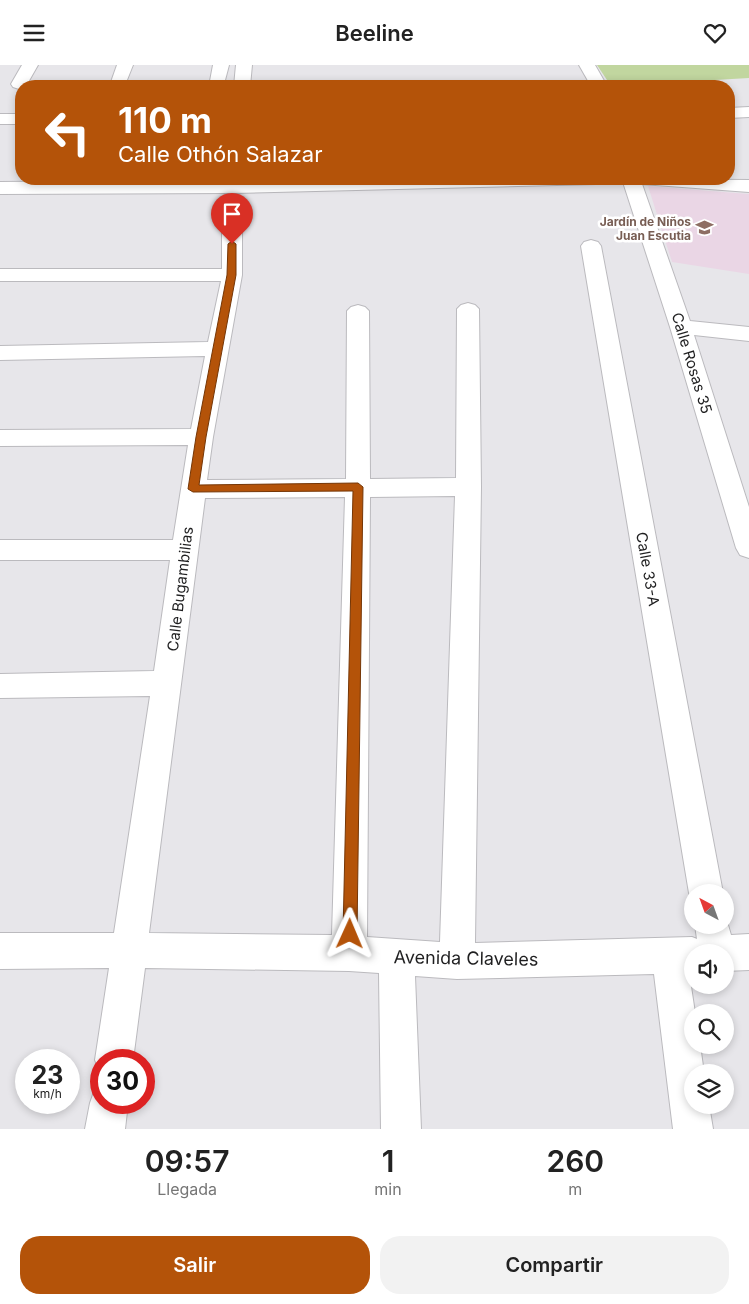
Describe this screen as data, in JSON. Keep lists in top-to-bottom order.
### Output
{
  "streets": {
    "street": [
      "Calle Rosas 35",
      "Calle 33-A",
      "Calle Bugambilias",
      "Avenida Claveles"
    ]
  },
  "crossings": [
    ["Calle Bugambilias", "Avenida Claveles"]
  ],
  "places": {
    "school or university": ["Jardín de Niños Juan Escutia"]
  },
  "north": "top left",
  "page": {
    "header": "Beeline",
    "turn": ["110 m", "Calle Othón Salazar"],
    "speed": "23 km/h",
    "limit": "30",
    "eta": [
      "09:57",
      "Llegada",
      "1",
      "min",
      "260",
      "m"
    ],
    "buttons": ["Salir", "Compartir"]
  }
}
